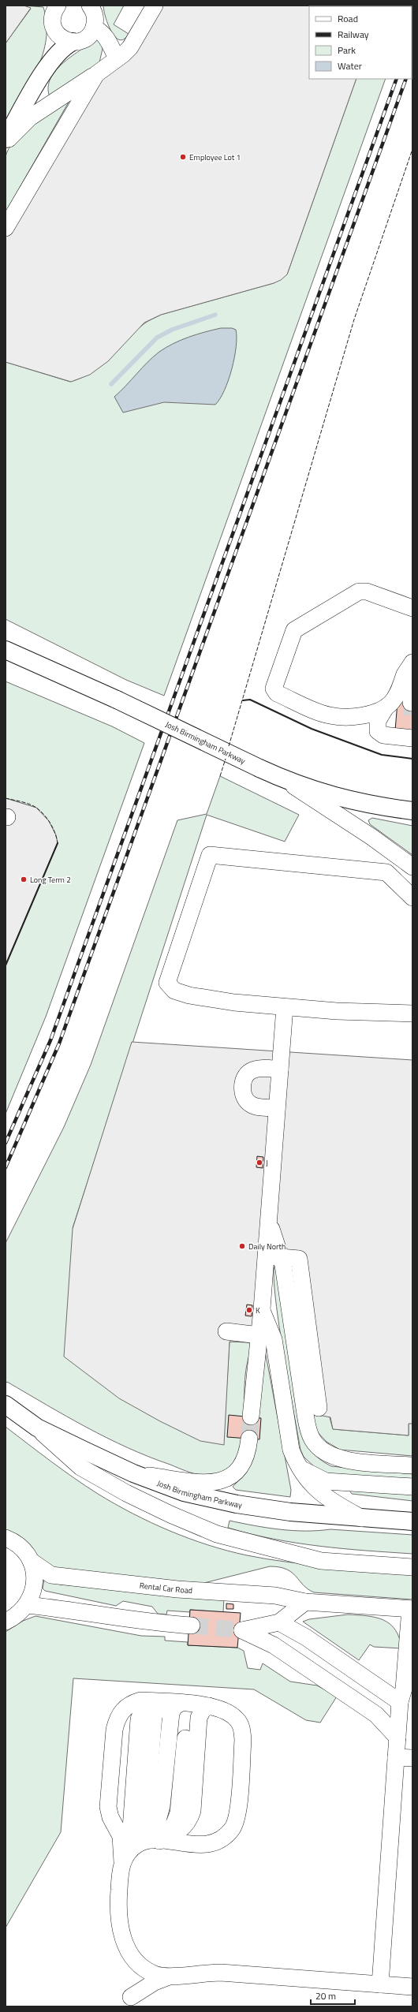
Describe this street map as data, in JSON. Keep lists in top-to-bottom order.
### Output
{
  "streets": {
    "main road": ["Josh Birmingham Parkway"],
    "street": ["Rental Car Road"]
  },
  "places": [
    "Employee Lot 1",
    "Long Term 2",
    "J",
    "Daily North",
    "K"
  ],
  "legend": [
    "Road",
    "Railway",
    "Park",
    "Water"
  ],
  "scale_bar": "20 m"
}
